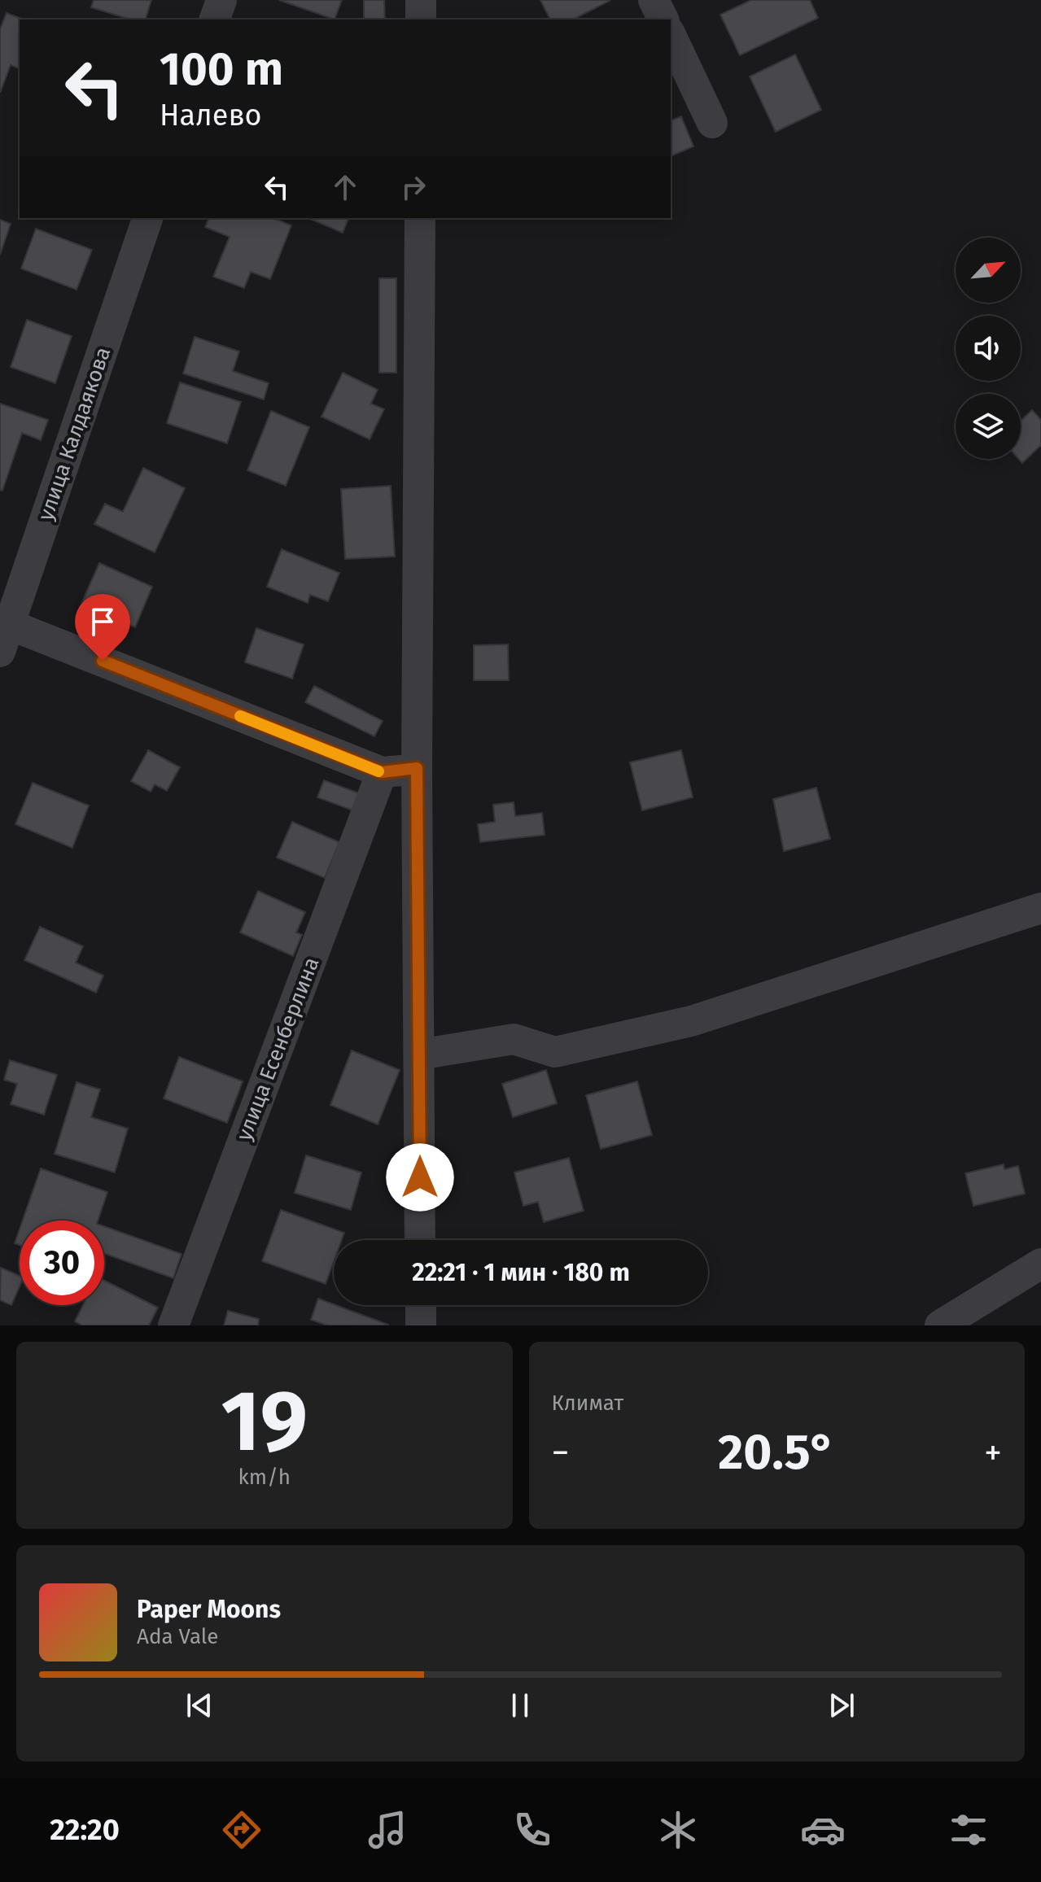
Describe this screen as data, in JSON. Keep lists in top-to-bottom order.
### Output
{
  "streets": {
    "street": ["улица Калдаякова", "улица Есенберлина"]
  },
  "north": "top right",
  "page": {
    "turn": ["100 m", "Налево"],
    "limit": "30",
    "trip": "22:21 · 1 мин · 180 m",
    "tile": [
      ["19", "km/h"],
      "Климат"
    ],
    "heat": ["−", "20.5°", "+"],
    "song": ["Paper Moons", "Ada Vale"],
    "tabs": "22:20"
  }
}
